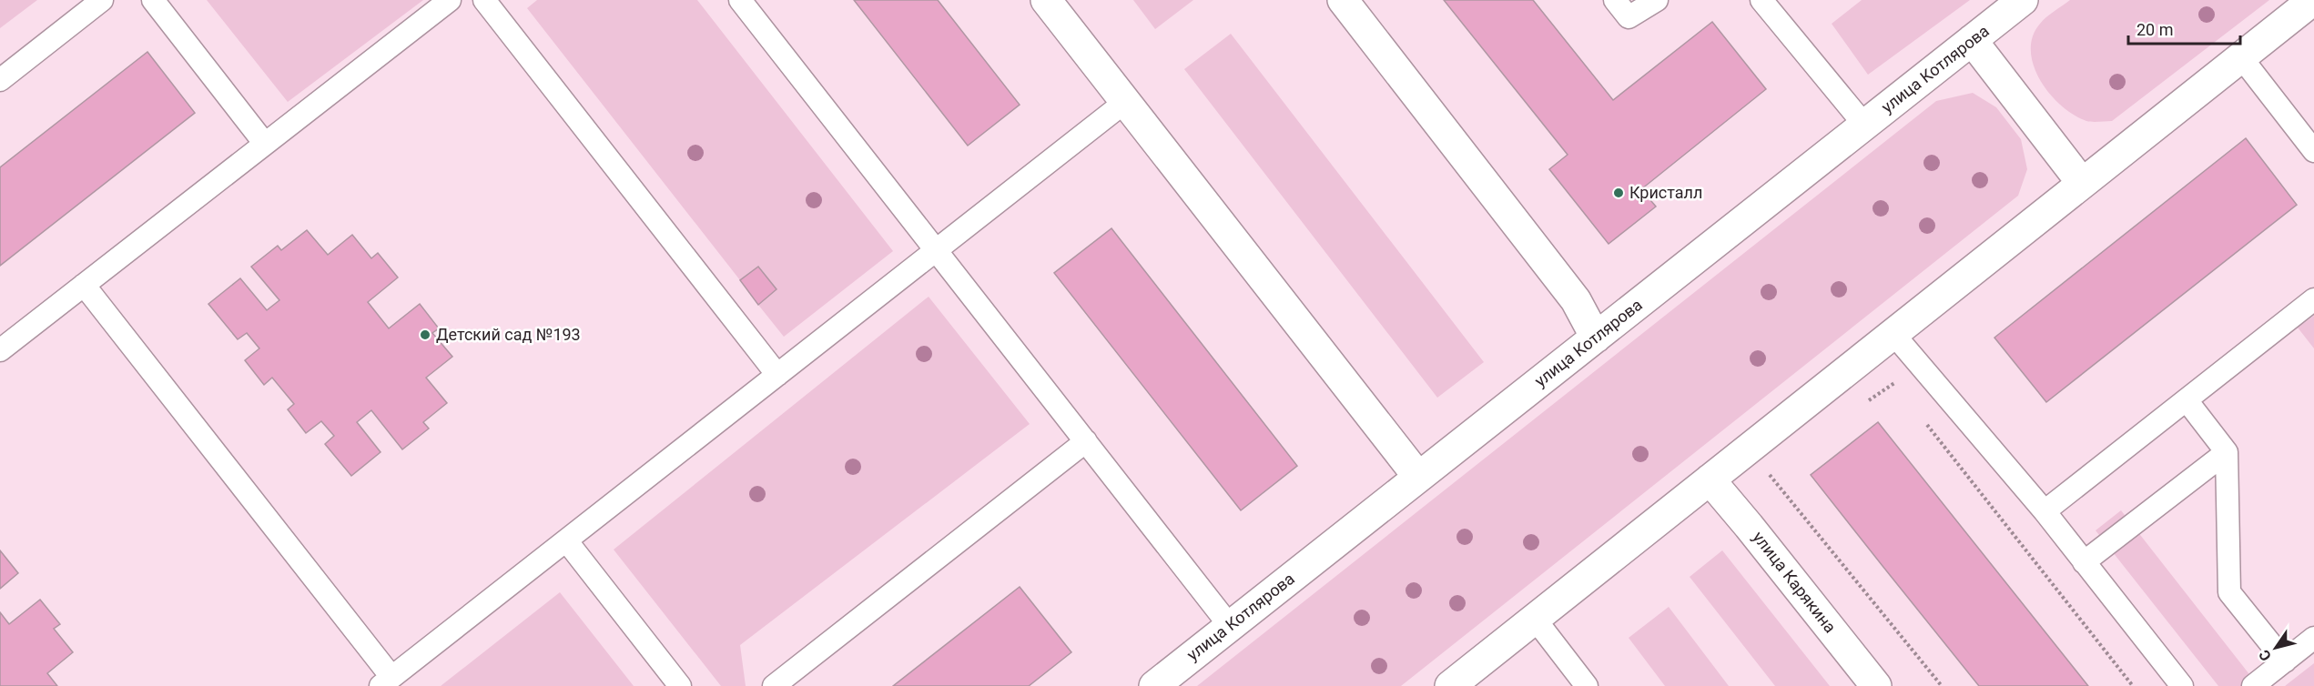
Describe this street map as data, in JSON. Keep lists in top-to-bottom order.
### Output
{
  "streets": {
    "street": ["улица Котлярова", "улица Карякина"]
  },
  "places": ["Кристалл", "Детский сад №193"],
  "scale_bar": "20 m",
  "north": "bottom left"
}
